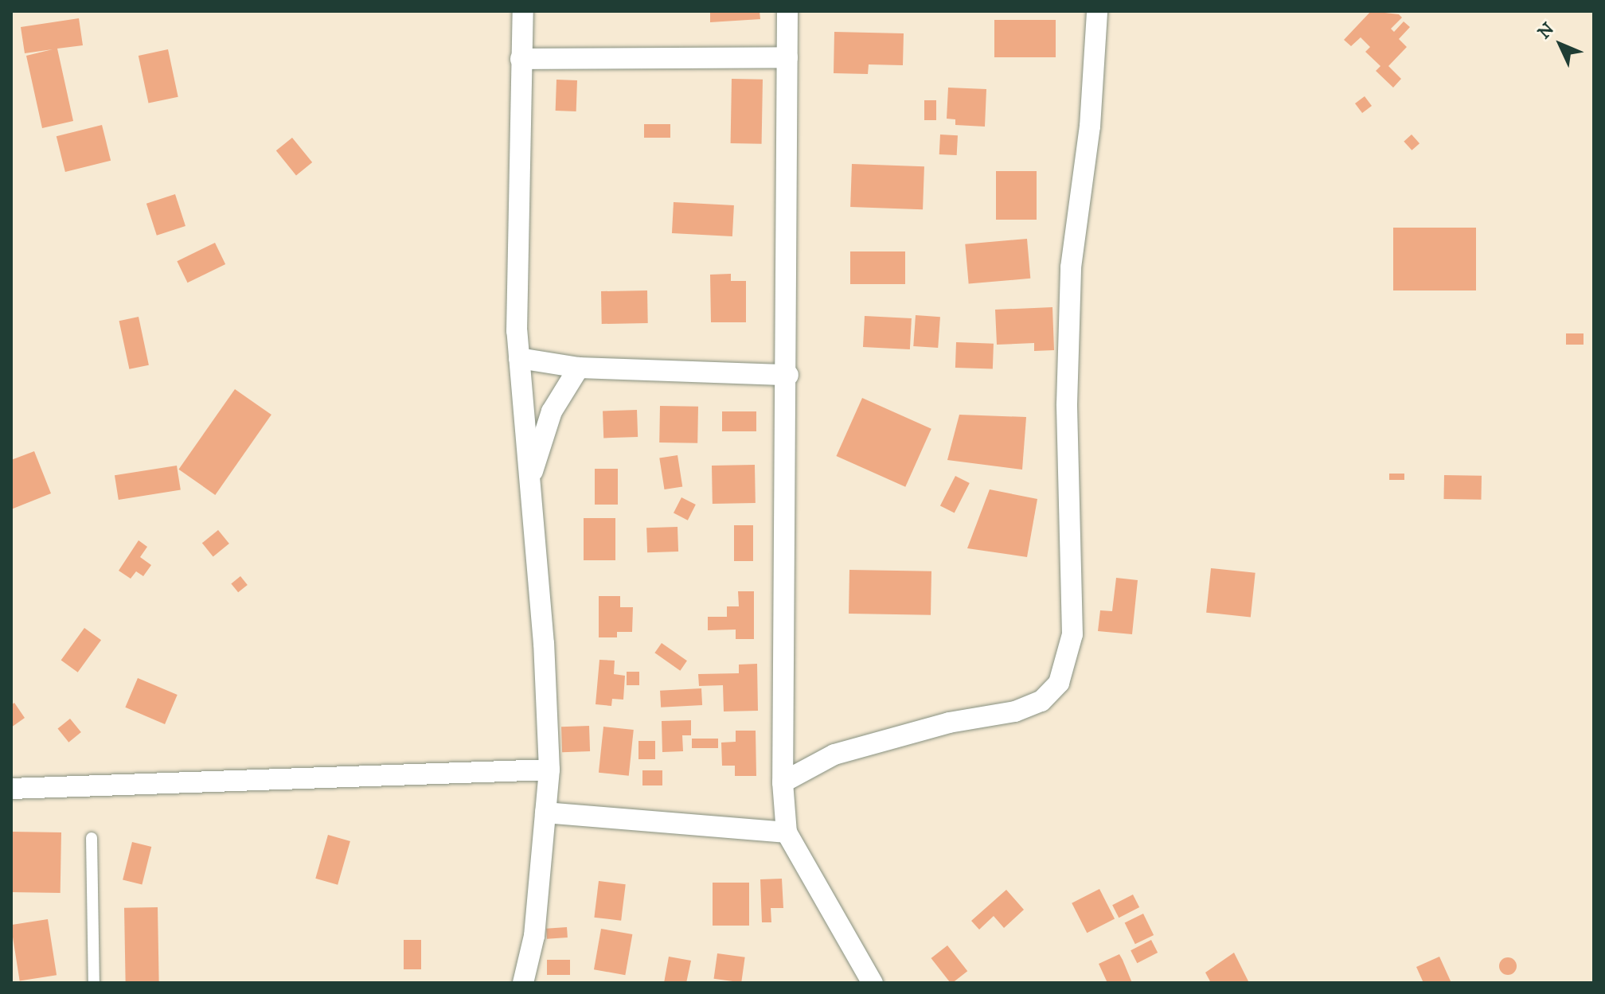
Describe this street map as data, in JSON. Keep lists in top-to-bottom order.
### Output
{
  "north": "top left"
}
